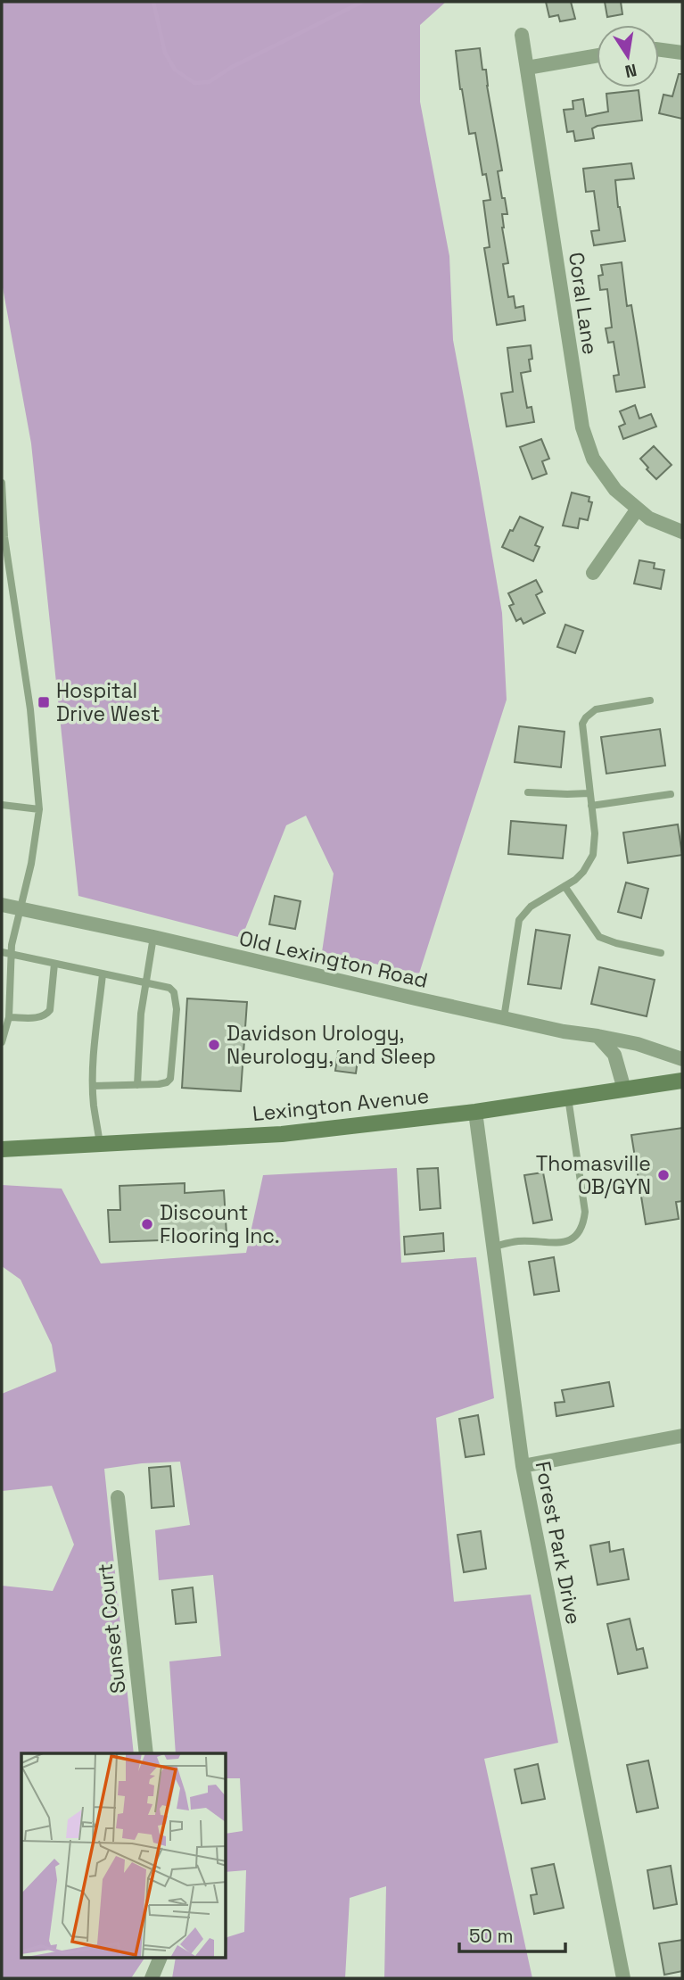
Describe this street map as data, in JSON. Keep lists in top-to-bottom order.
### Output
{
  "streets": {
    "main road": ["Lexington Avenue"],
    "street": [
      "Coral Lane",
      "Old Lexington Road",
      "Forest Park Drive",
      "Sunset Court"
    ]
  },
  "crossings": [
    ["Lexington Avenue", "Forest Park Drive"]
  ],
  "places": {
    "transit": ["Hospital Drive West"],
    "other": ["Davidson Urology, Neurology, and Sleep", "Thomasville OB/GYN", "Discount Flooring Inc."]
  },
  "scale_bar": "50 m",
  "north": "bottom"
}
